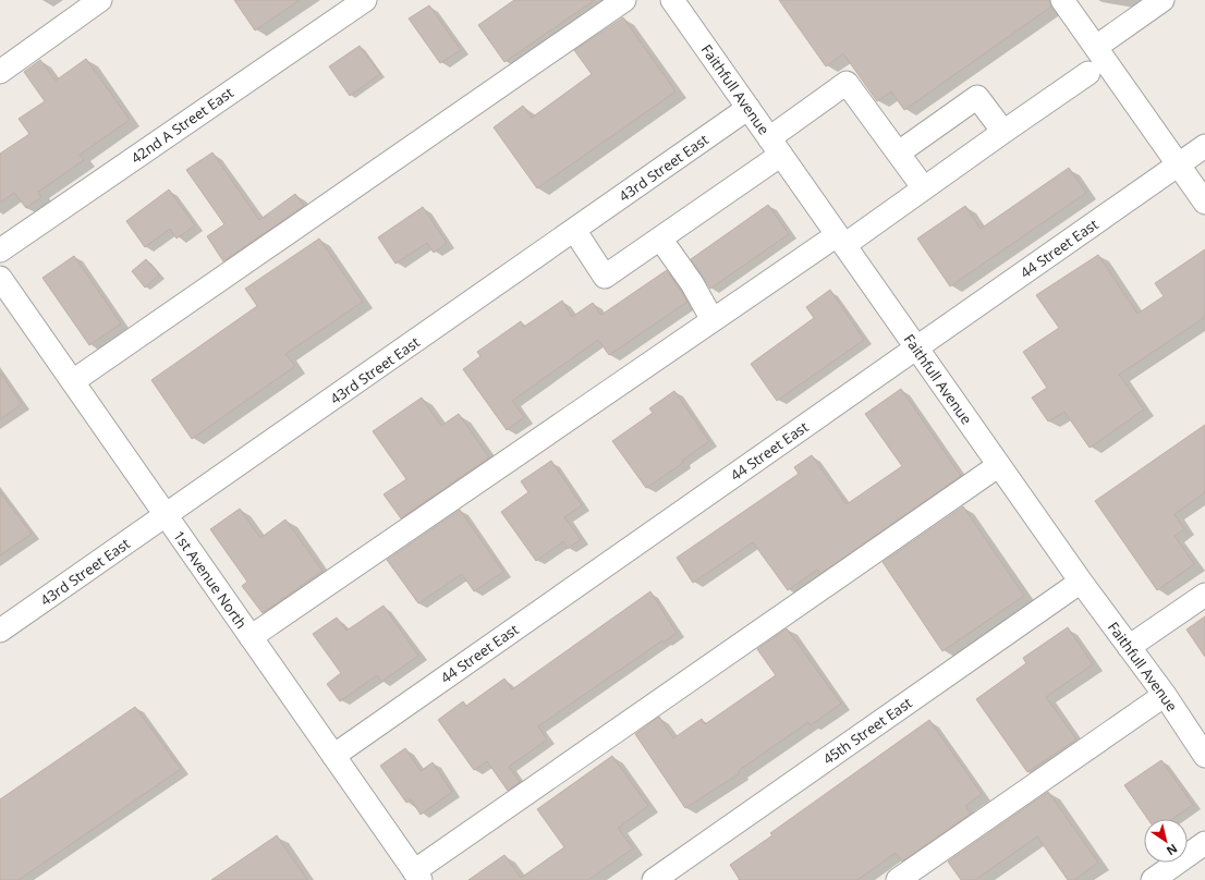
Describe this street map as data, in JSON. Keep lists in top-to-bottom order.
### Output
{
  "streets": {
    "street": [
      "Faithfull Avenue",
      "42nd A Street East",
      "43rd Street East",
      "44 Street East",
      "1st Avenue North",
      "45th Street East"
    ]
  },
  "crossings": [
    ["Faithfull Avenue", "43rd Street East"],
    ["Faithfull Avenue", "44 Street East"],
    ["Faithfull Avenue", "45th Street East"],
    ["43rd Street East", "1st Avenue North"],
    ["44 Street East", "1st Avenue North"]
  ],
  "north": "bottom right"
}
